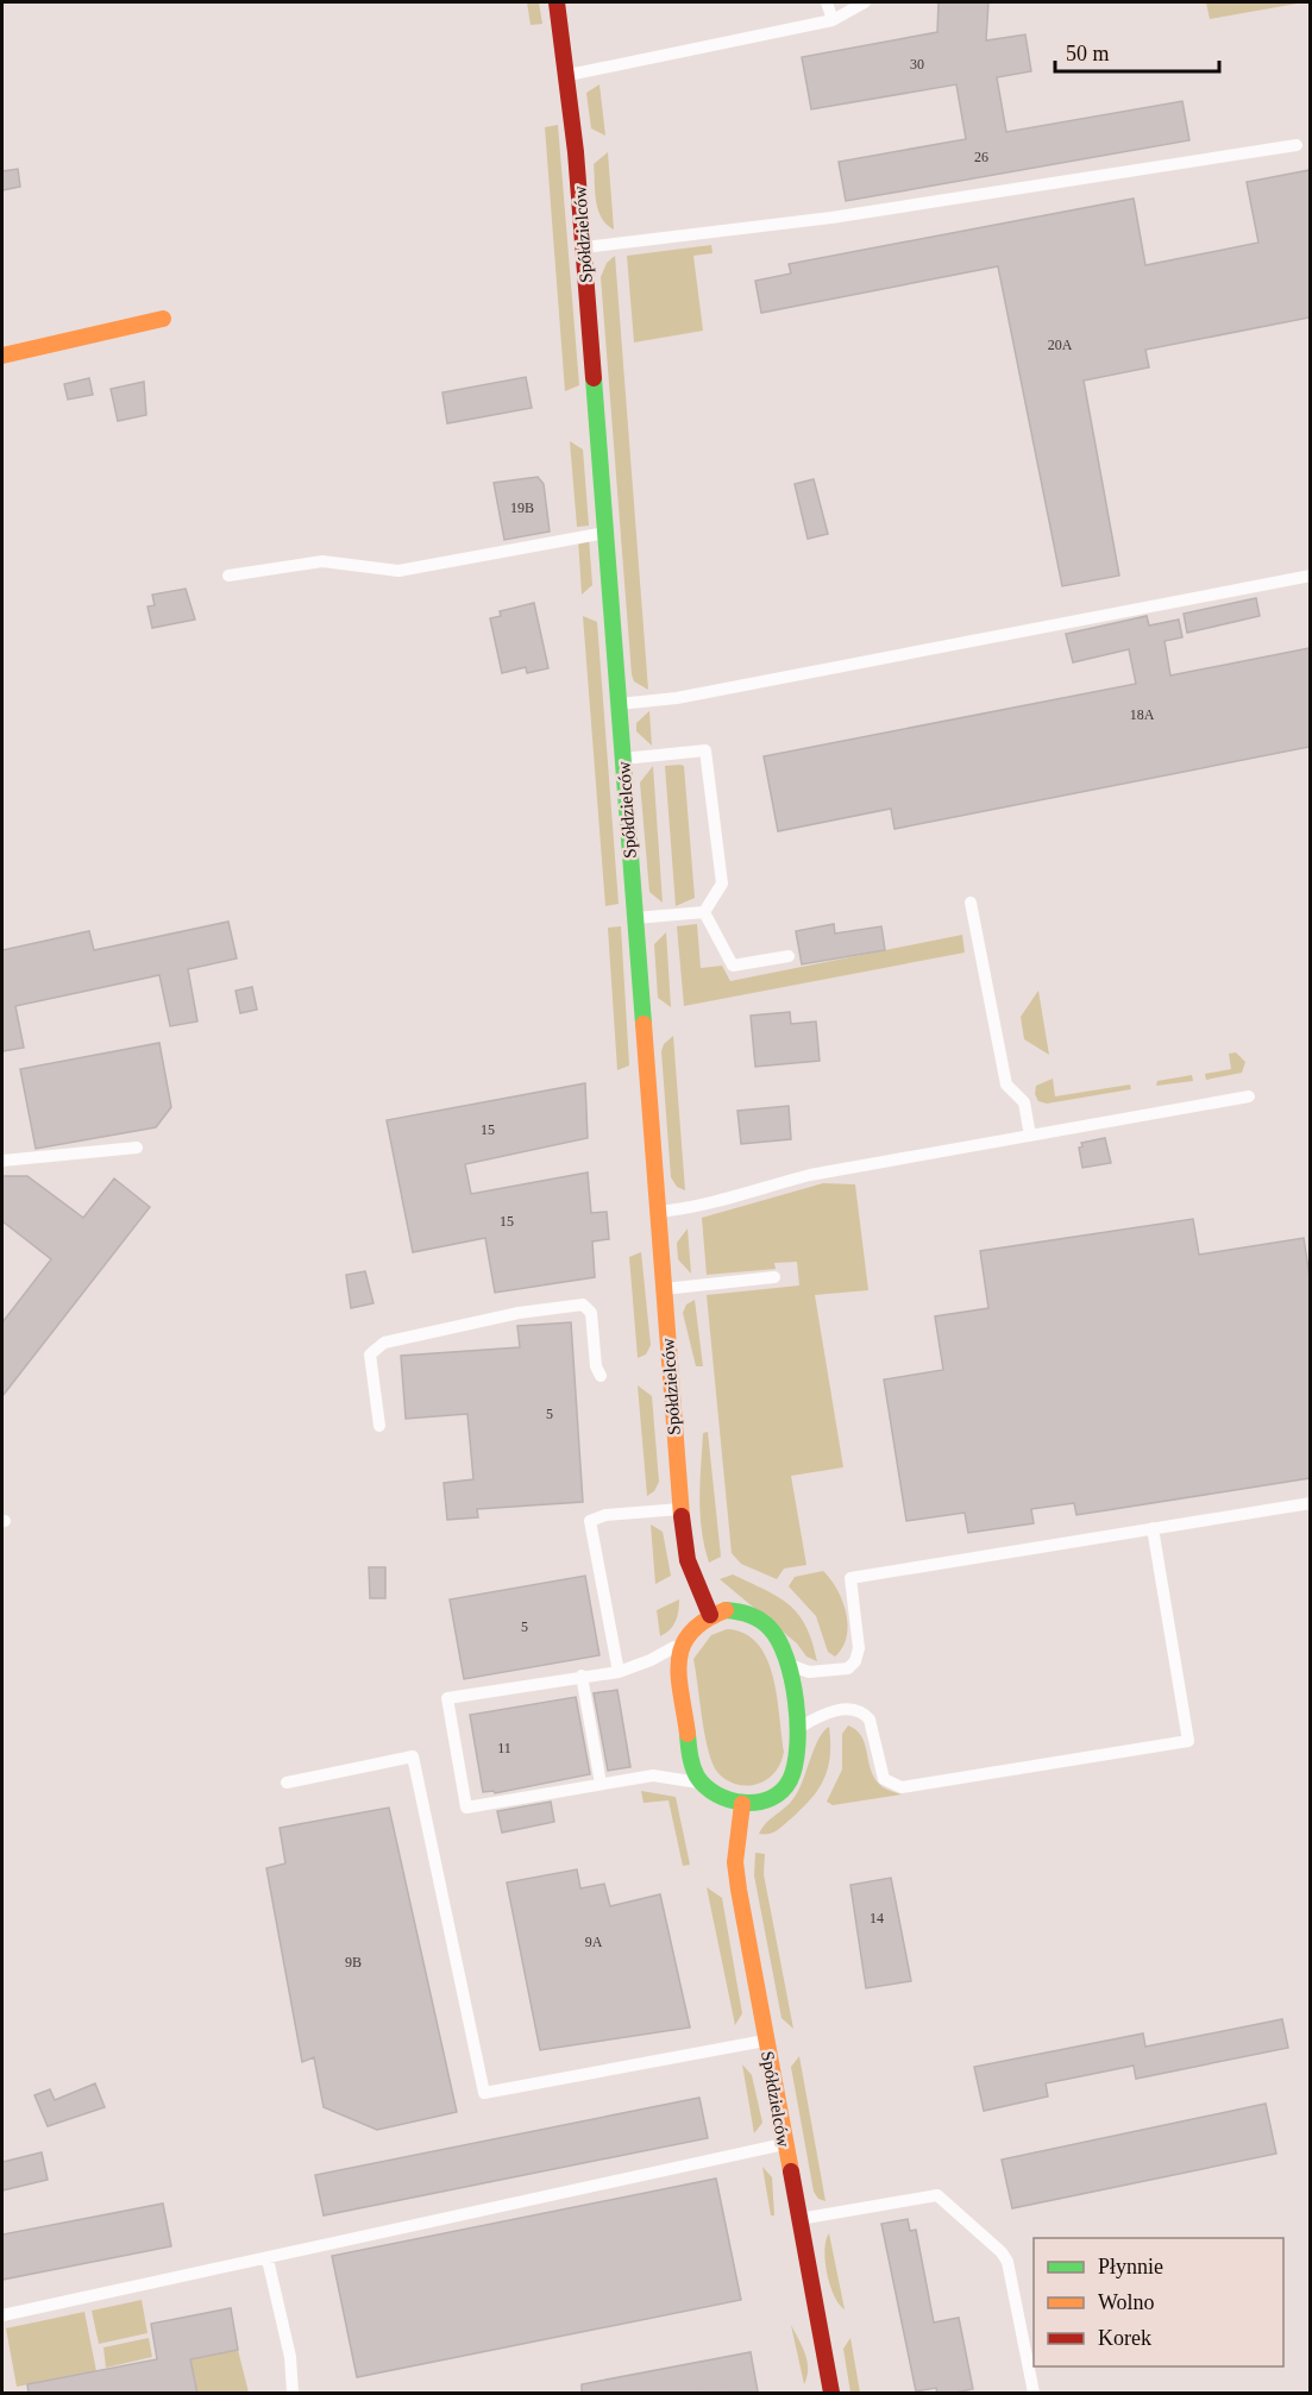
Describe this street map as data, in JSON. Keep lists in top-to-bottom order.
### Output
{
  "streets": {
    "street": ["Spółdzielców"]
  },
  "house_numbers": [
    "30",
    "26",
    "20A",
    "19B",
    "18A",
    "15",
    "15",
    "5",
    "5",
    "11",
    "14",
    "9A",
    "9B"
  ],
  "legend": ["Płynnie", "Wolno", "Korek"],
  "scale_bar": "50 m"
}
